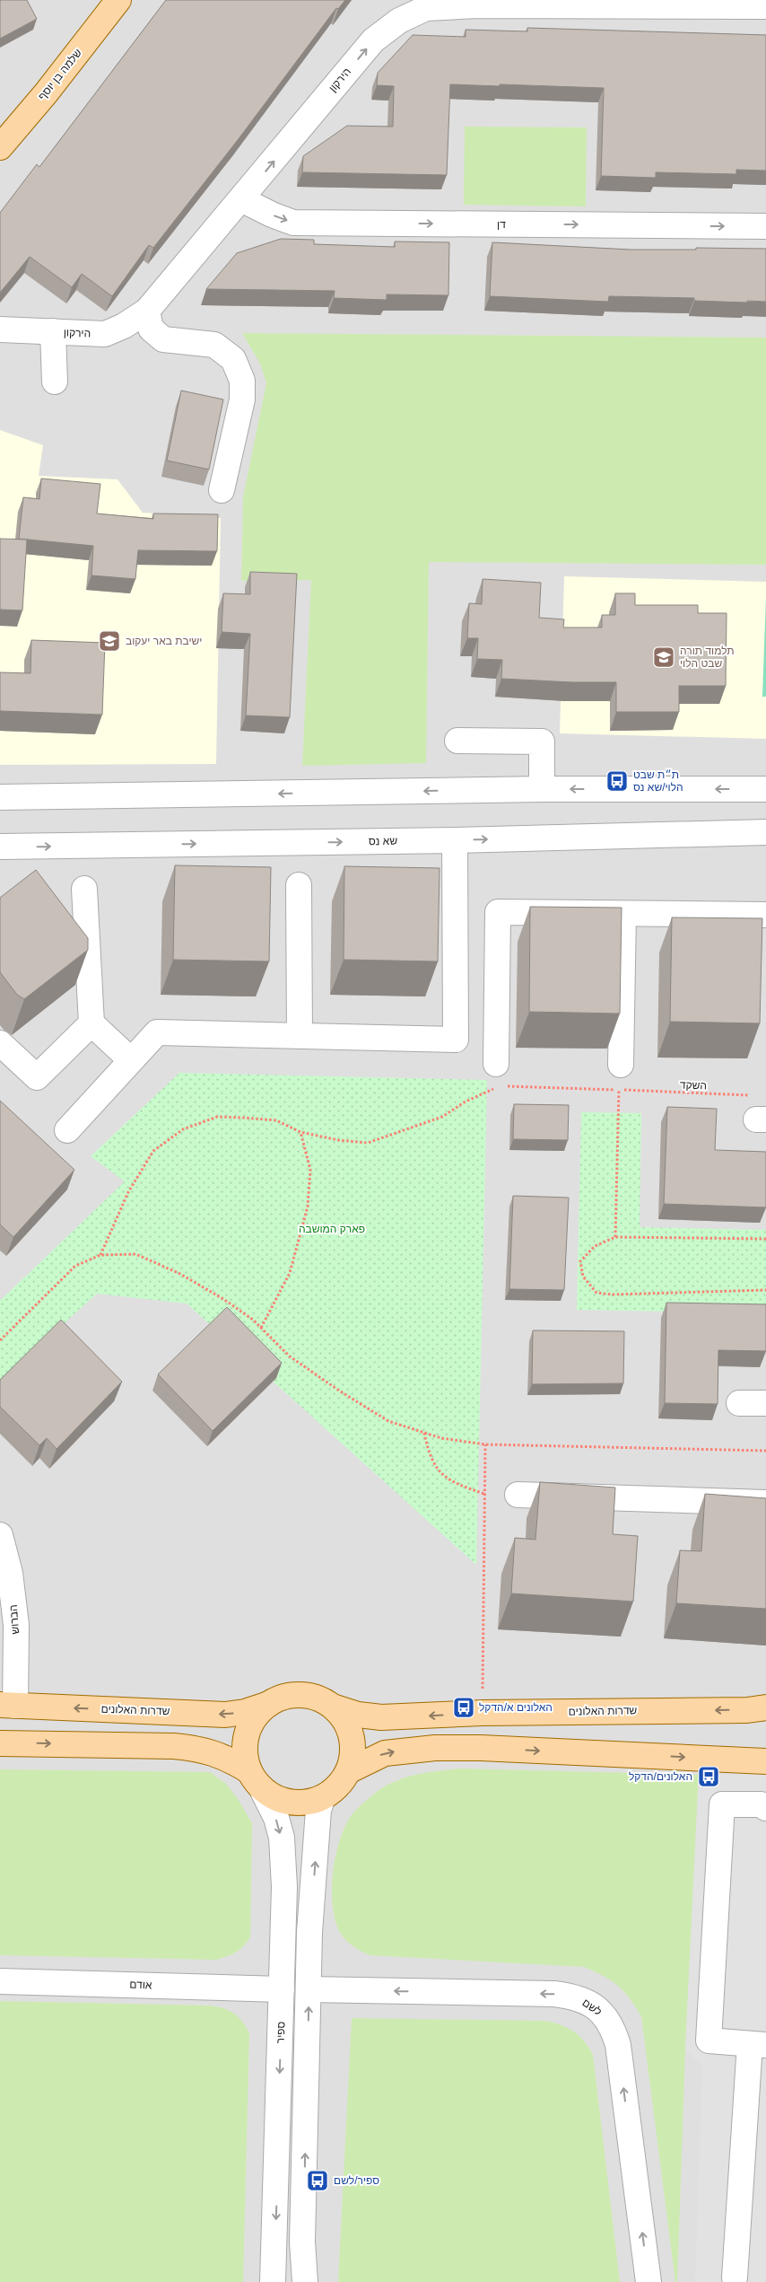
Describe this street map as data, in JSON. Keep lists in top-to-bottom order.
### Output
{
  "streets": {
    "main road": ["שלמה בן יוסף", "שדרות האלונים"],
    "street": [
      "הירקון",
      "דן",
      "שא נס",
      "הברוש",
      "אודם",
      "לשם",
      "ספיר"
    ],
    "path": ["השקד"]
  },
  "crossings": [
    ["הירקון", "דן"],
    ["הברוש", "שדרות האלונים"],
    ["שדרות האלונים", "ספיר"],
    ["אודם", "ספיר"]
  ],
  "one_way": ["הירקון", "דן"],
  "parks": ["פארק המושבה"],
  "places": {
    "school or university": ["ישיבת באר יעקוב", "תלמוד תורה שבט הלוי"],
    "bus stop": [
      "ת״ת שבט הלוי/שא נס",
      "האלונים א/הדקל",
      "האלונים/הדקל",
      "ספיר/לשם"
    ]
  }
}
